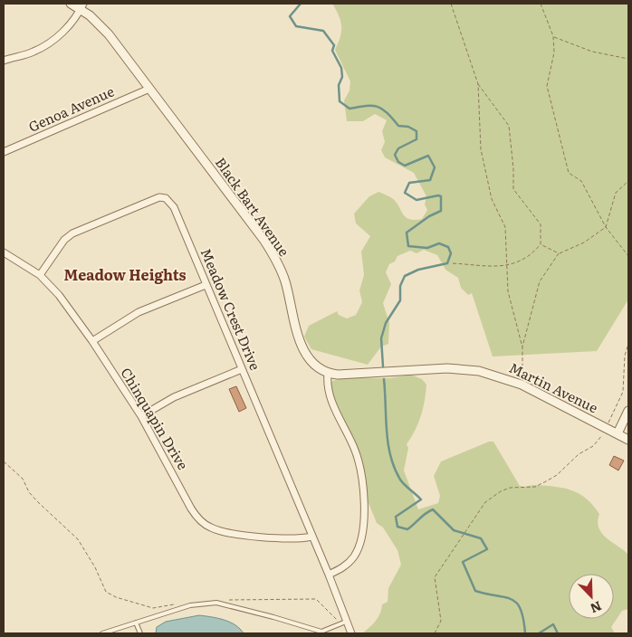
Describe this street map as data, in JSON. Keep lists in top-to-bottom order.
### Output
{
  "streets": {
    "street": [
      "Genoa Avenue",
      "Black Bart Avenue",
      "Meadow Crest Drive",
      "Martin Avenue",
      "Chinquapin Drive"
    ]
  },
  "crossings": [
    ["Genoa Avenue", "Black Bart Avenue"],
    ["Black Bart Avenue", "Martin Avenue"],
    ["Meadow Crest Drive", "Chinquapin Drive"]
  ],
  "districts": ["Meadow Heights"],
  "north": "bottom right"
}
